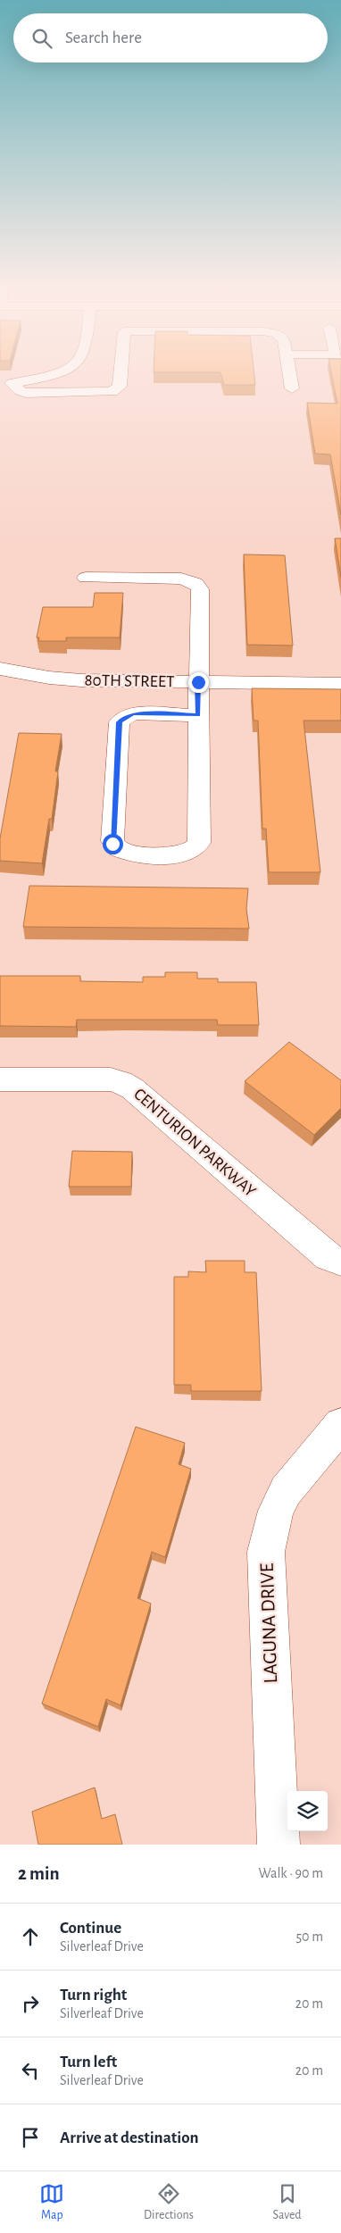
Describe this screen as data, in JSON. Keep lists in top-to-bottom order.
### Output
{
  "streets": {
    "street": ["80TH STREET", "CENTURION PARKWAY", "LAGUNA DRIVE"]
  },
  "page": {
    "search": "Search here",
    "heading": ["2 min", "Walk · 90 m"],
    "list": [
      ["Continue", "Silverleaf Drive", "50 m"],
      ["Turn right", "Silverleaf Drive", "20 m"],
      ["Turn left", "Silverleaf Drive", "20 m"],
      "Arrive at destination"
    ],
    "nav": ["Map", "Directions", "Saved"]
  }
}
